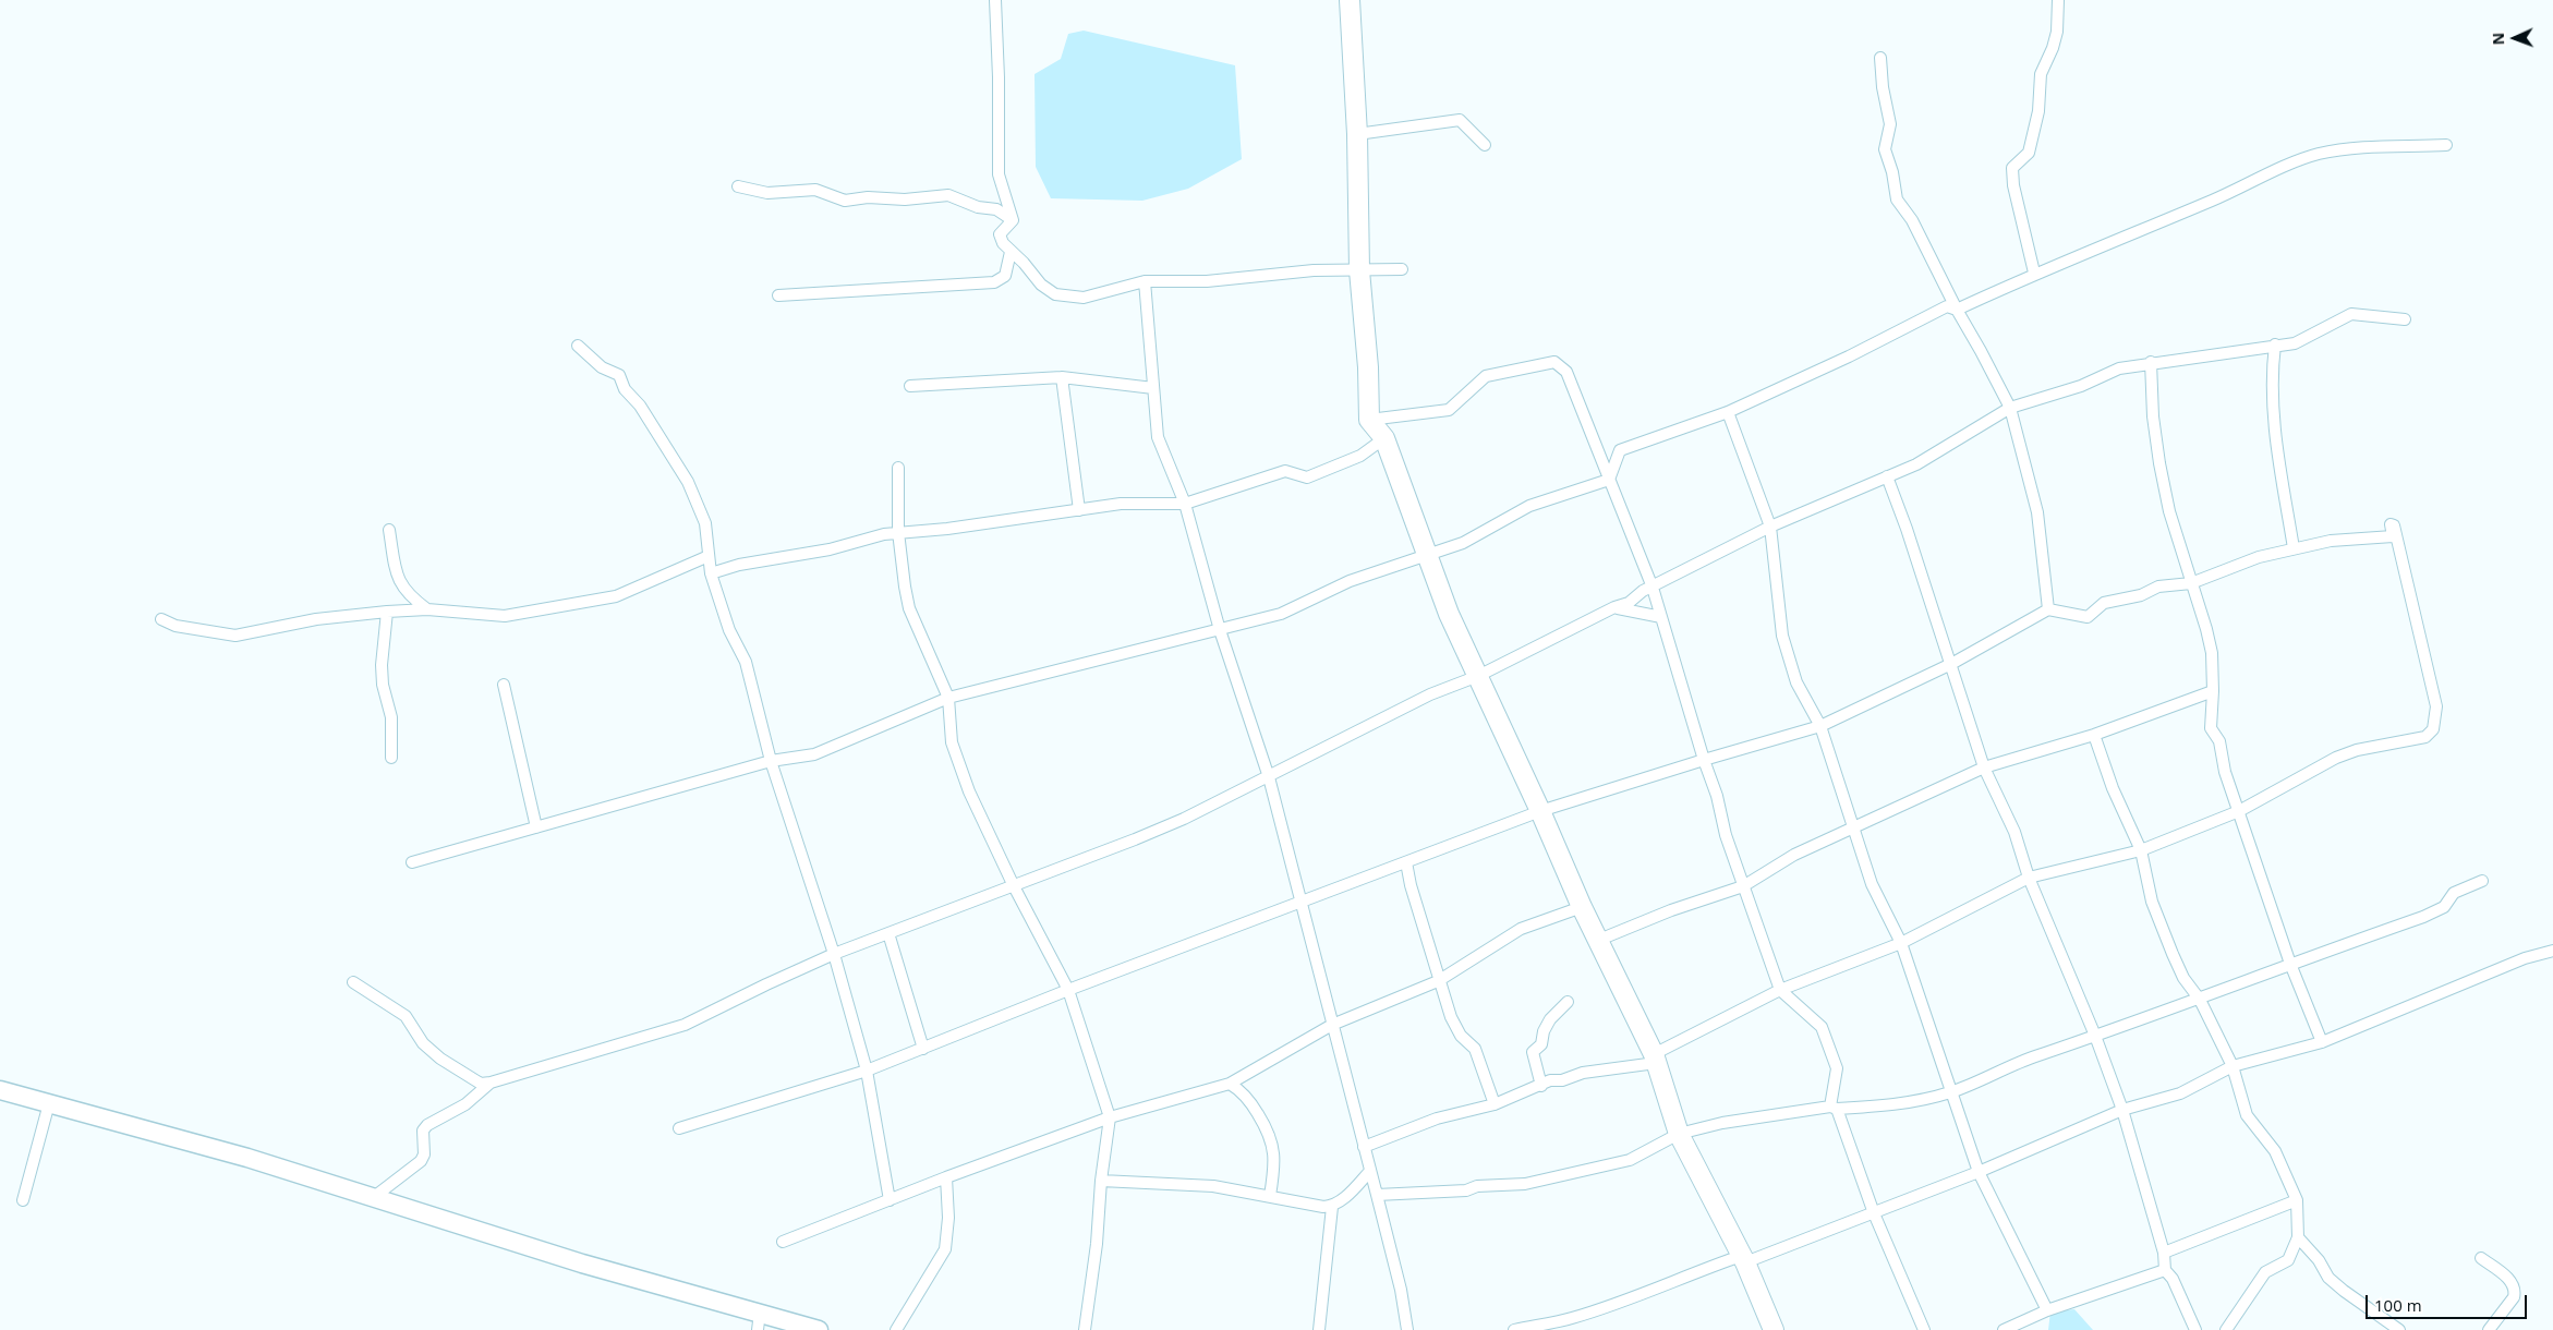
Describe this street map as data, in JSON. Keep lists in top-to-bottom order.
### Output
{
  "scale_bar": "100 m",
  "north": "left"
}
